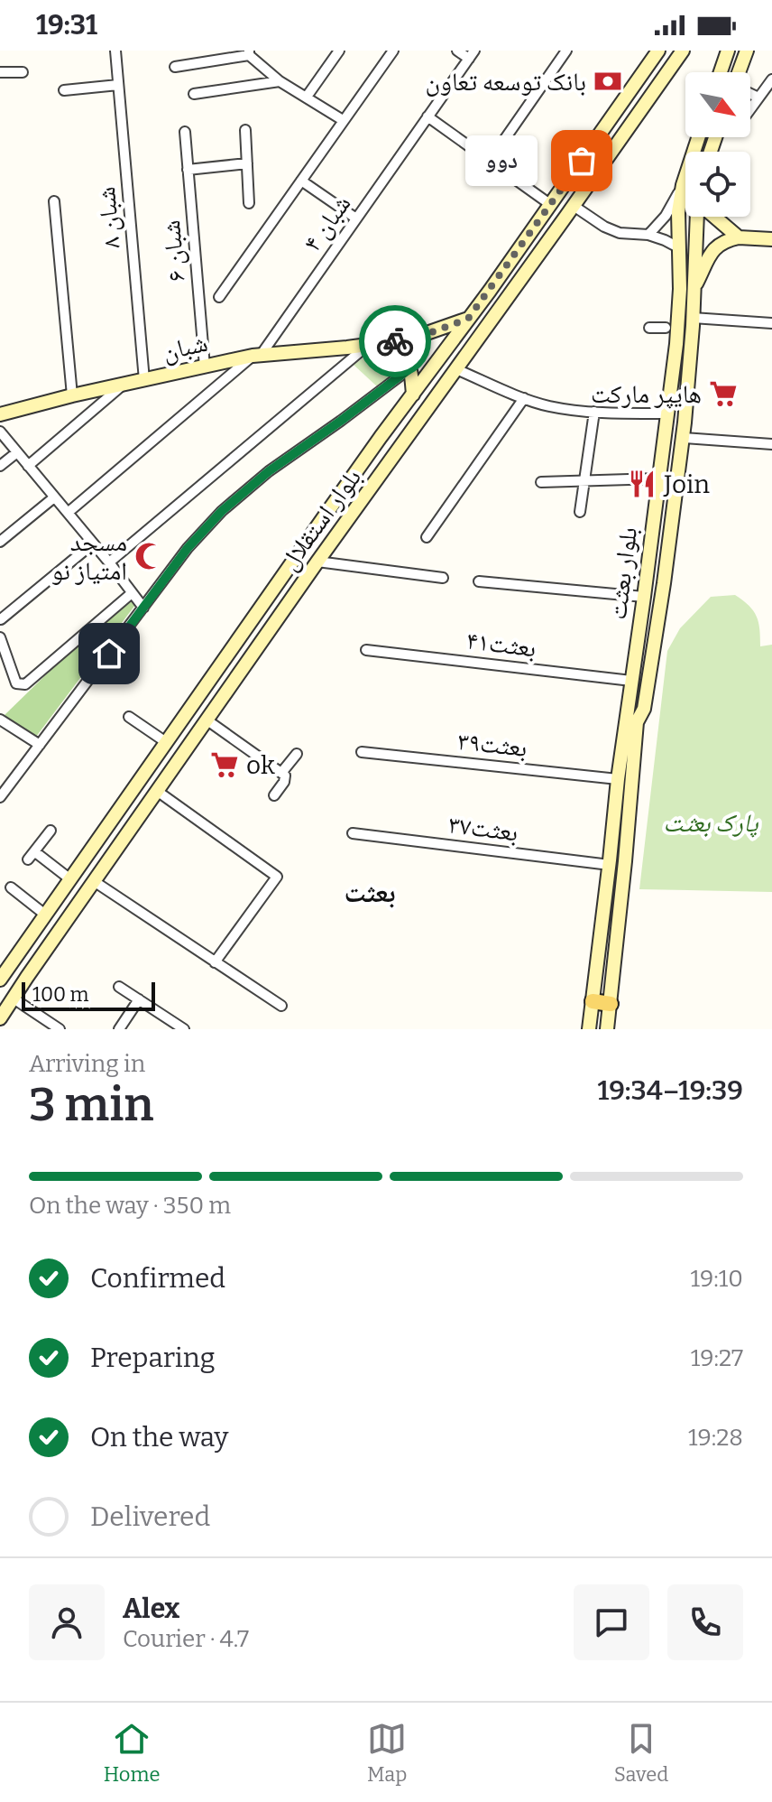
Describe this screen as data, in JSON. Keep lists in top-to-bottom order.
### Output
{
  "streets": {
    "main road": ["شبان", "بلوار استقلال", "بلوار بعثت"],
    "street": [
      "۸ شبان",
      "۴ شبان",
      "۶ شبان",
      "بعثت۴۱",
      "بعثت۳۹",
      "بعثت۳۷"
    ]
  },
  "crossings": [
    ["۸ شبان", "شبان"],
    ["۴ شبان", "شبان"],
    ["۶ شبان", "شبان"],
    ["شبان", "بلوار استقلال"],
    ["بلوار بعثت", "بعثت۴۱"],
    ["بلوار بعثت", "بعثت۳۹"],
    ["بلوار بعثت", "بعثت۳۷"]
  ],
  "districts": ["بعثت"],
  "parks": ["پارک بعثت"],
  "places": {
    "bank": ["بانک توسعه تعاون"],
    "other": ["دوو"],
    "supermarket": ["هایپر مارکت", "ok"],
    "restaurant": ["Join"],
    "mosque": ["مسجد امتیاز نو"]
  },
  "scale_bar": "100 m",
  "north": "bottom right",
  "page": {
    "status": "19:31",
    "bubble": "دوو",
    "scale": "100 m",
    "heading": ["3 min", "Arriving in", "19:34–19:39"],
    "panel": ["Alex", "Courier · 4.7"],
    "bar": "On the way · 350 m",
    "list": [
      ["Confirmed", "19:10"],
      ["Preparing", "19:27"],
      ["On the way", "19:28"],
      "Delivered"
    ],
    "tabs": ["Home", "Map", "Saved"]
  }
}
